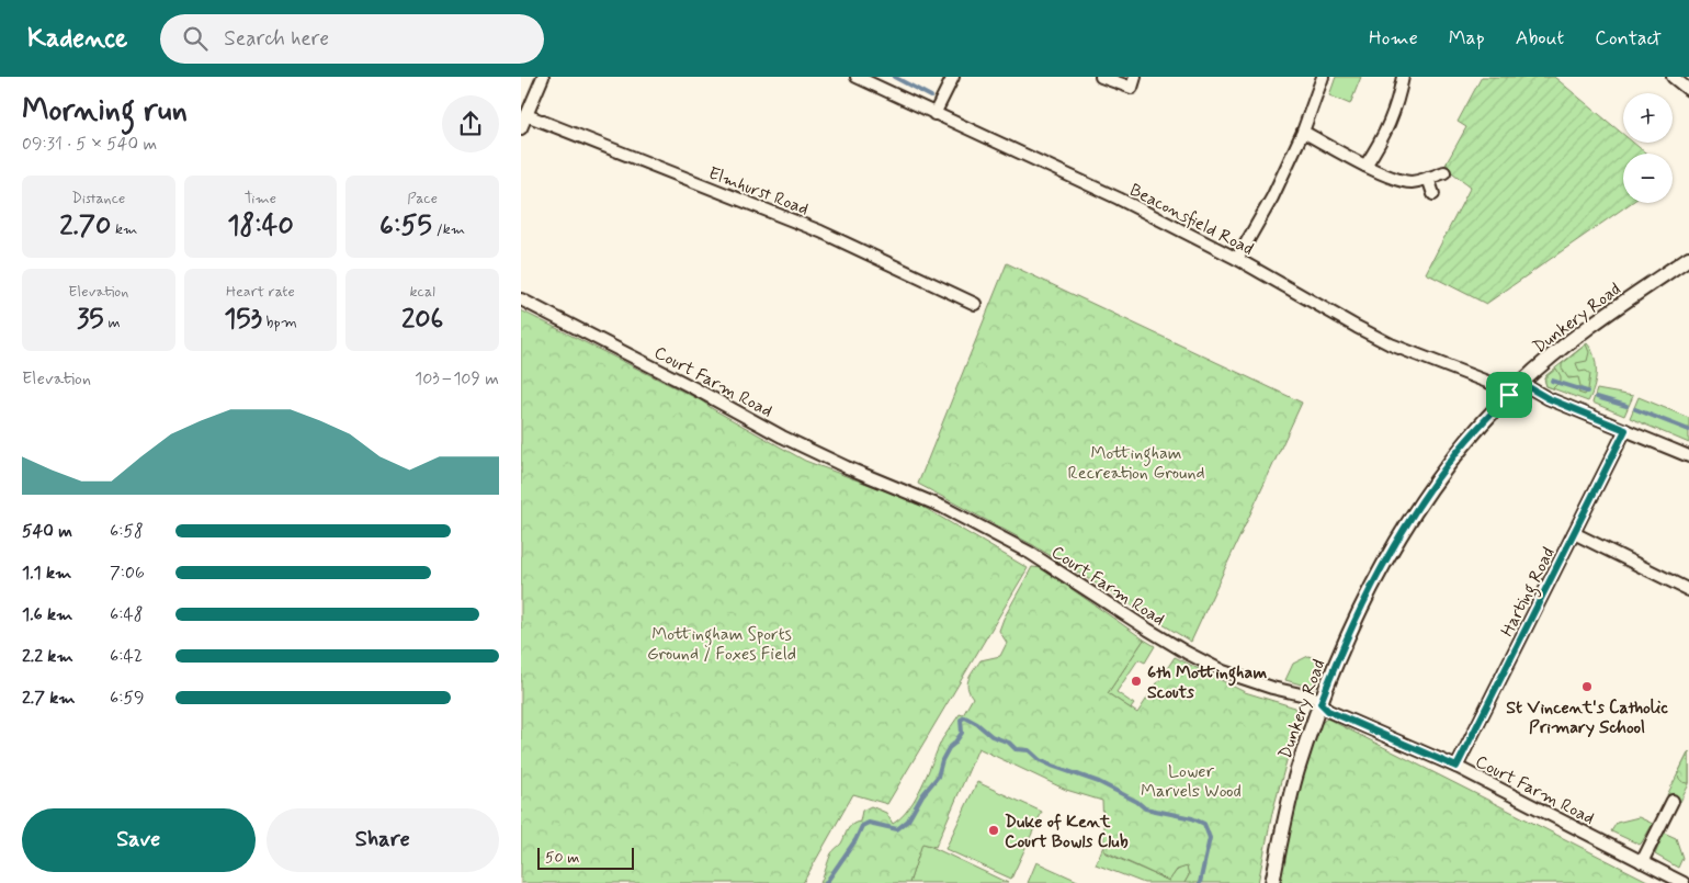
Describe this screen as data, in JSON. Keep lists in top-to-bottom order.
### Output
{
  "streets": {
    "street": [
      "Elmhurst Road",
      "Beaconsfield Road",
      "Dunkery Road",
      "Court Farm Road",
      "Harting Road"
    ]
  },
  "crossings": [
    ["Beaconsfield Road", "Dunkery Road"],
    ["Dunkery Road", "Court Farm Road"],
    ["Court Farm Road", "Harting Road"]
  ],
  "parks": ["Mottingham Recreation Ground", "Mottingham Sports Ground / Foxes Field", "Lower Marvels Wood"],
  "places": ["6th Mottingham Scouts", "St Vincent's Catholic Primary School", "Duke of Kent Court Bowls Club"],
  "scale_bar": "50 m",
  "page": {
    "header": "Kadence",
    "search": "Search here",
    "nav": [
      "Home",
      "Map",
      "About",
      "Contact"
    ],
    "heading": ["Morning run", "09:31 · 5 × 540 m"],
    "map_buttons": ["+", "−"],
    "stats": [
      ["Distance", "2.70 km"],
      ["Time", "18:40"],
      ["Pace", "6:55 /km"],
      ["Elevation", "35 m"],
      ["Heart rate", "153 bpm"],
      ["kcal", "206"]
    ],
    "chart": ["Elevation", "103–109 m"],
    "list": [
      {
        "name": "540 m",
        "note": "6:58"
      },
      {
        "name": "1.1 km",
        "note": "7:06"
      },
      {
        "name": "1.6 km",
        "note": "6:48"
      },
      {
        "name": "2.2 km",
        "note": "6:42"
      },
      {
        "name": "2.7 km",
        "note": "6:59"
      }
    ],
    "buttons": ["Save", "Share"],
    "scale": "50 m"
  }
}
